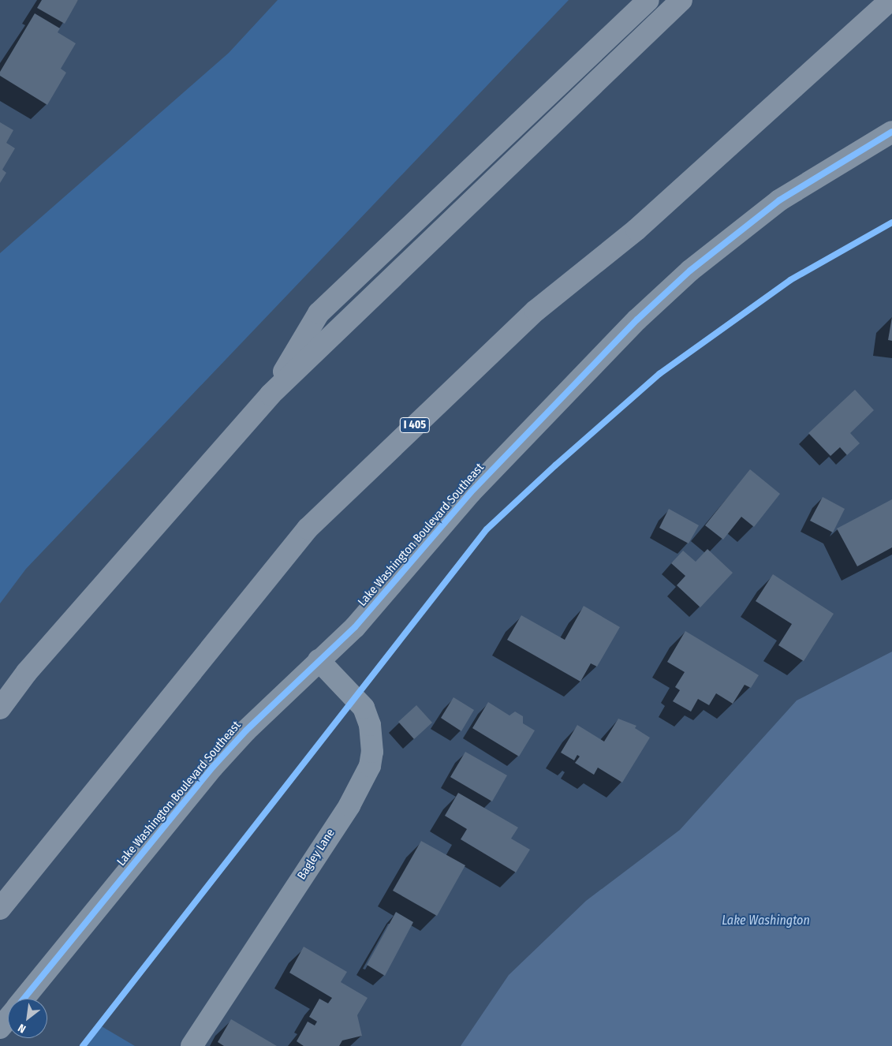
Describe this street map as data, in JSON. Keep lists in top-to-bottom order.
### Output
{
  "streets": {
    "highway": ["I 405"],
    "street": ["Lake Washington Boulevard Southeast", "Bagley Lane"]
  },
  "crossings": [
    ["Lake Washington Boulevard Southeast", "Bagley Lane"]
  ],
  "water": ["Lake Washington"],
  "north": "bottom left"
}
